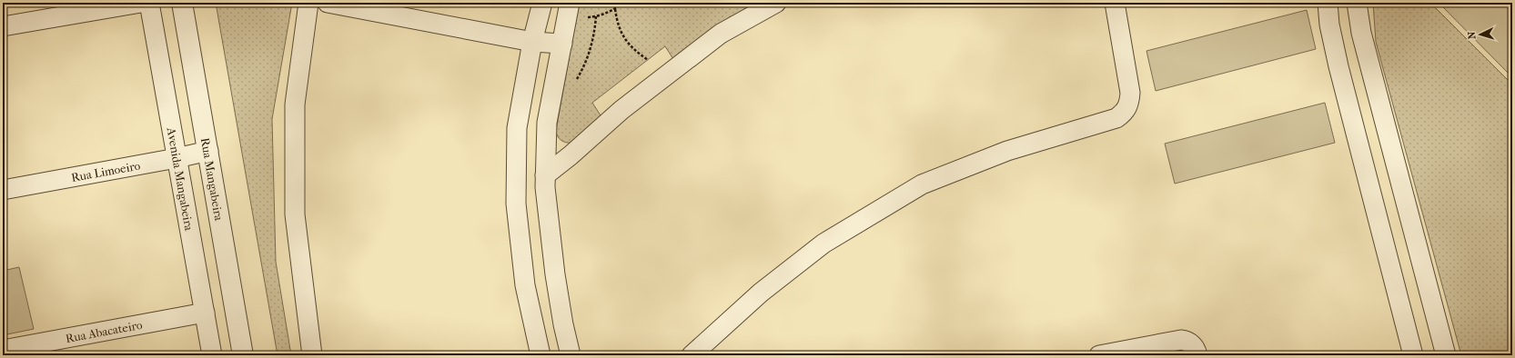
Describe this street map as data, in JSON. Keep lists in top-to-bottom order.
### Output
{
  "streets": {
    "street": [
      "Rua Limoeiro",
      "Avenida Mangabeira",
      "Rua Mangabeira",
      "Rua Abacateiro"
    ]
  },
  "crossings": [
    ["Rua Limoeiro", "Avenida Mangabeira"],
    ["Rua Limoeiro", "Rua Mangabeira"],
    ["Avenida Mangabeira", "Rua Abacateiro"]
  ],
  "north": "left"
}
